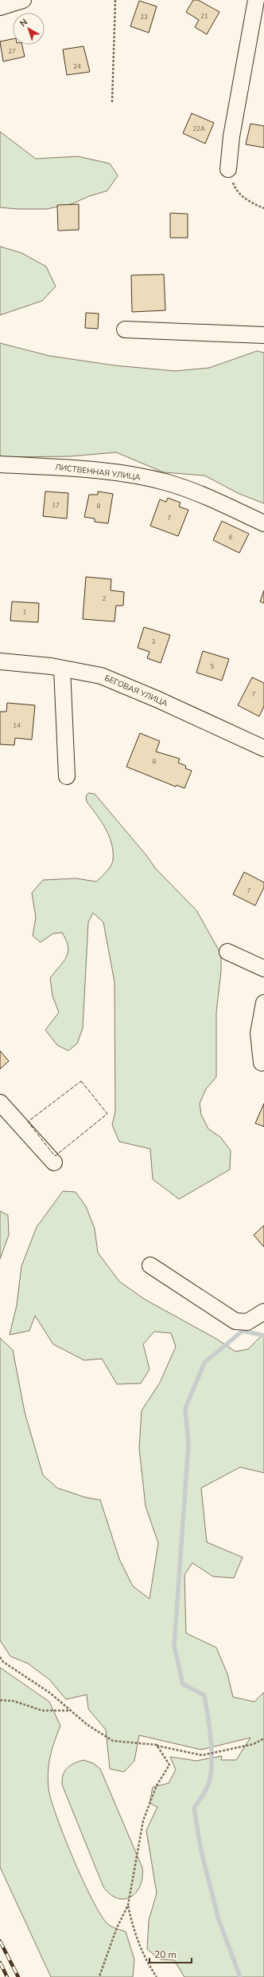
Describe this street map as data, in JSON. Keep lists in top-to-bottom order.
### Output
{
  "streets": {
    "street": ["ЛИСТВЕННАЯ УЛИЦА", "БЕГОВАЯ УЛИЦА"]
  },
  "house_numbers": [
    "21",
    "23",
    "27",
    "24",
    "22А",
    "17",
    "8",
    "7",
    "6",
    "2",
    "1",
    "3",
    "5",
    "7",
    "14",
    "8",
    "7"
  ],
  "scale_bar": "20 m",
  "north": "top left"
}
